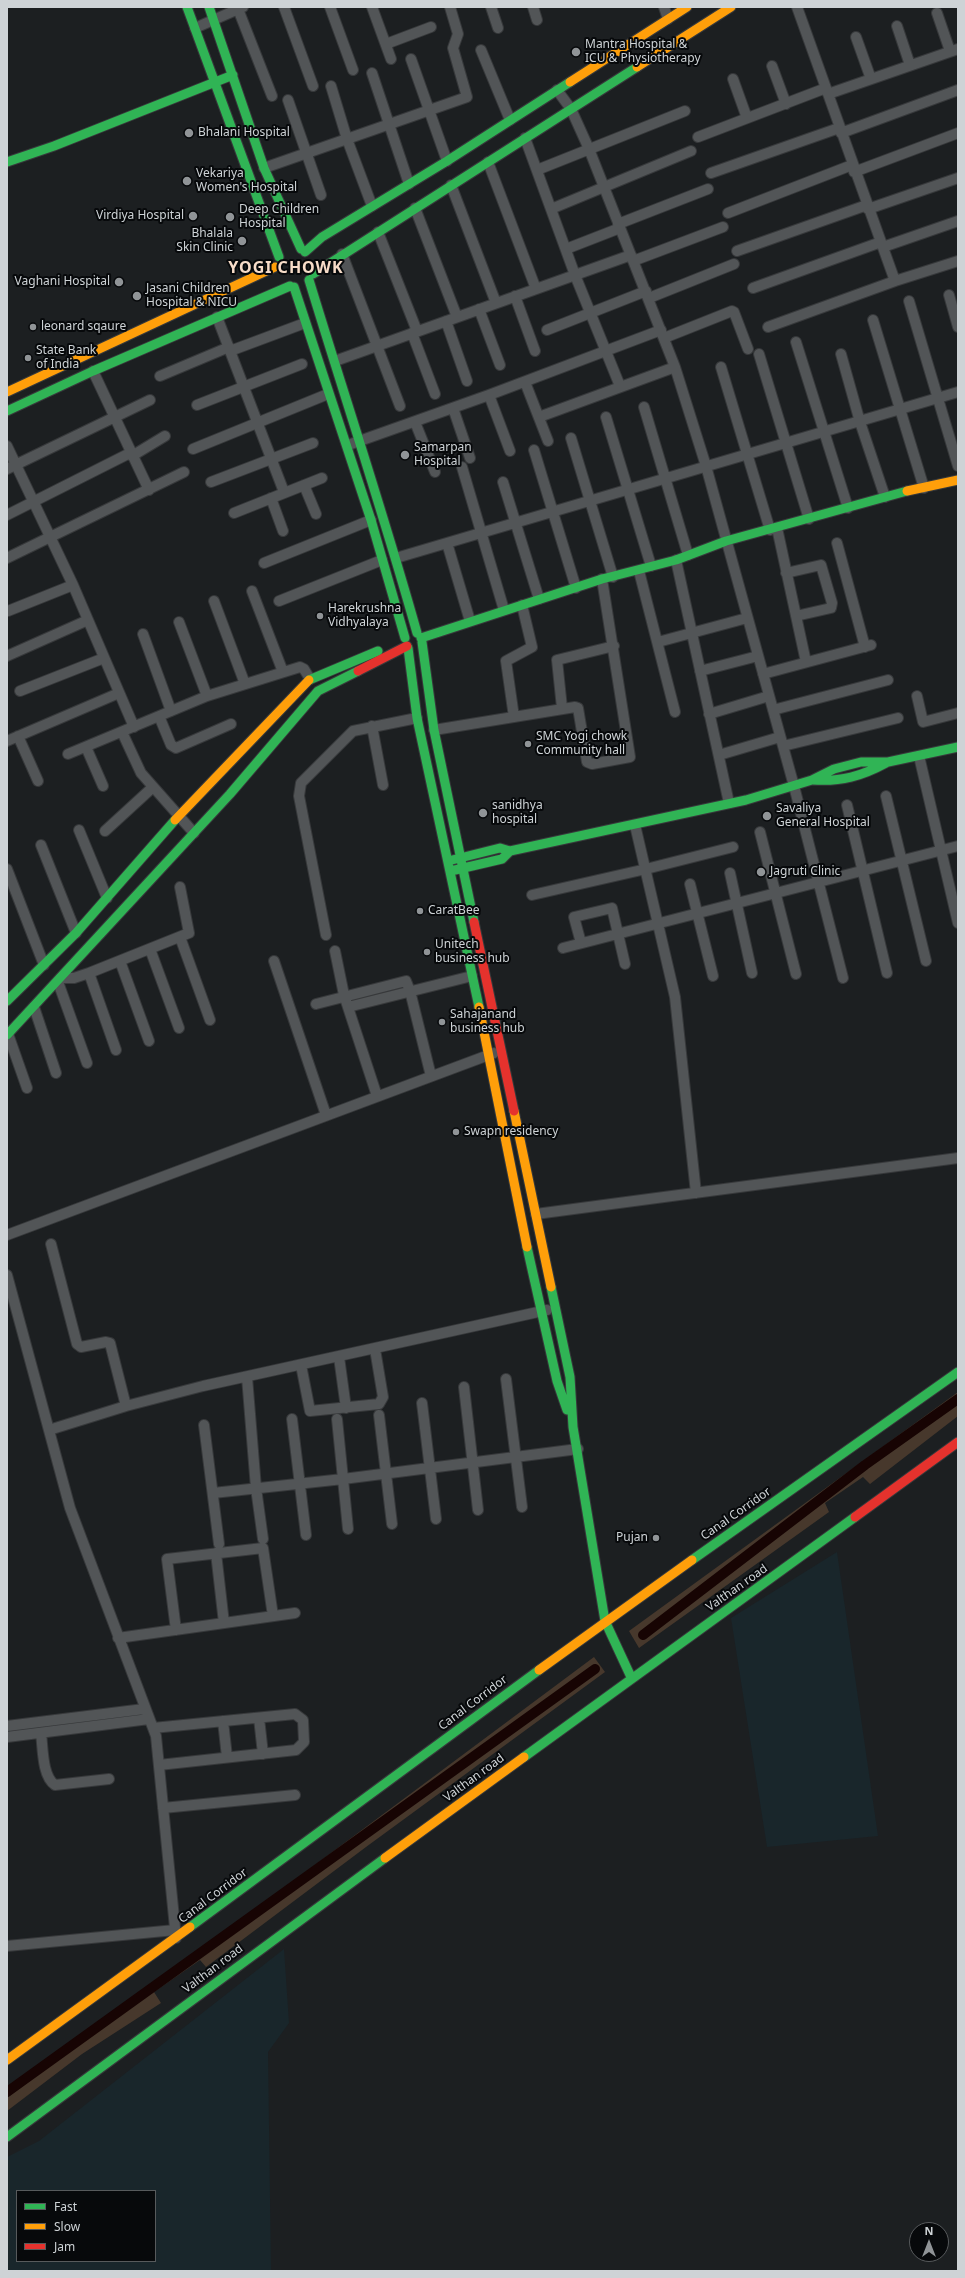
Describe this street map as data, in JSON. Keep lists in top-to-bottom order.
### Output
{
  "streets": {
    "street": ["Canal Corridor", "Valthan road"]
  },
  "districts": ["YOGI CHOWK"],
  "places": [
    "Mantra Hospital & ICU & Physiotherapy",
    "Bhalani Hospital",
    "Vekariya Women's Hospital",
    "Virdiya Hospital",
    "Deep Children Hospital",
    "Bhalala Skin Clinic",
    "Vaghani Hospital",
    "Jasani Children Hospital & NICU",
    "leonard sqaure",
    "State Bank of India",
    "Samarpan Hospital",
    "Harekrushna Vidhyalaya",
    "SMC Yogi chowk Community hall",
    "sanidhya hospital",
    "Savaliya General Hospital",
    "Jagruti Clinic",
    "CaratBee",
    "Unitech business hub",
    "Sahajanand business hub",
    "Swapn residency",
    "Pujan"
  ],
  "legend": ["Fast", "Slow", "Jam"],
  "north": "top"
}
